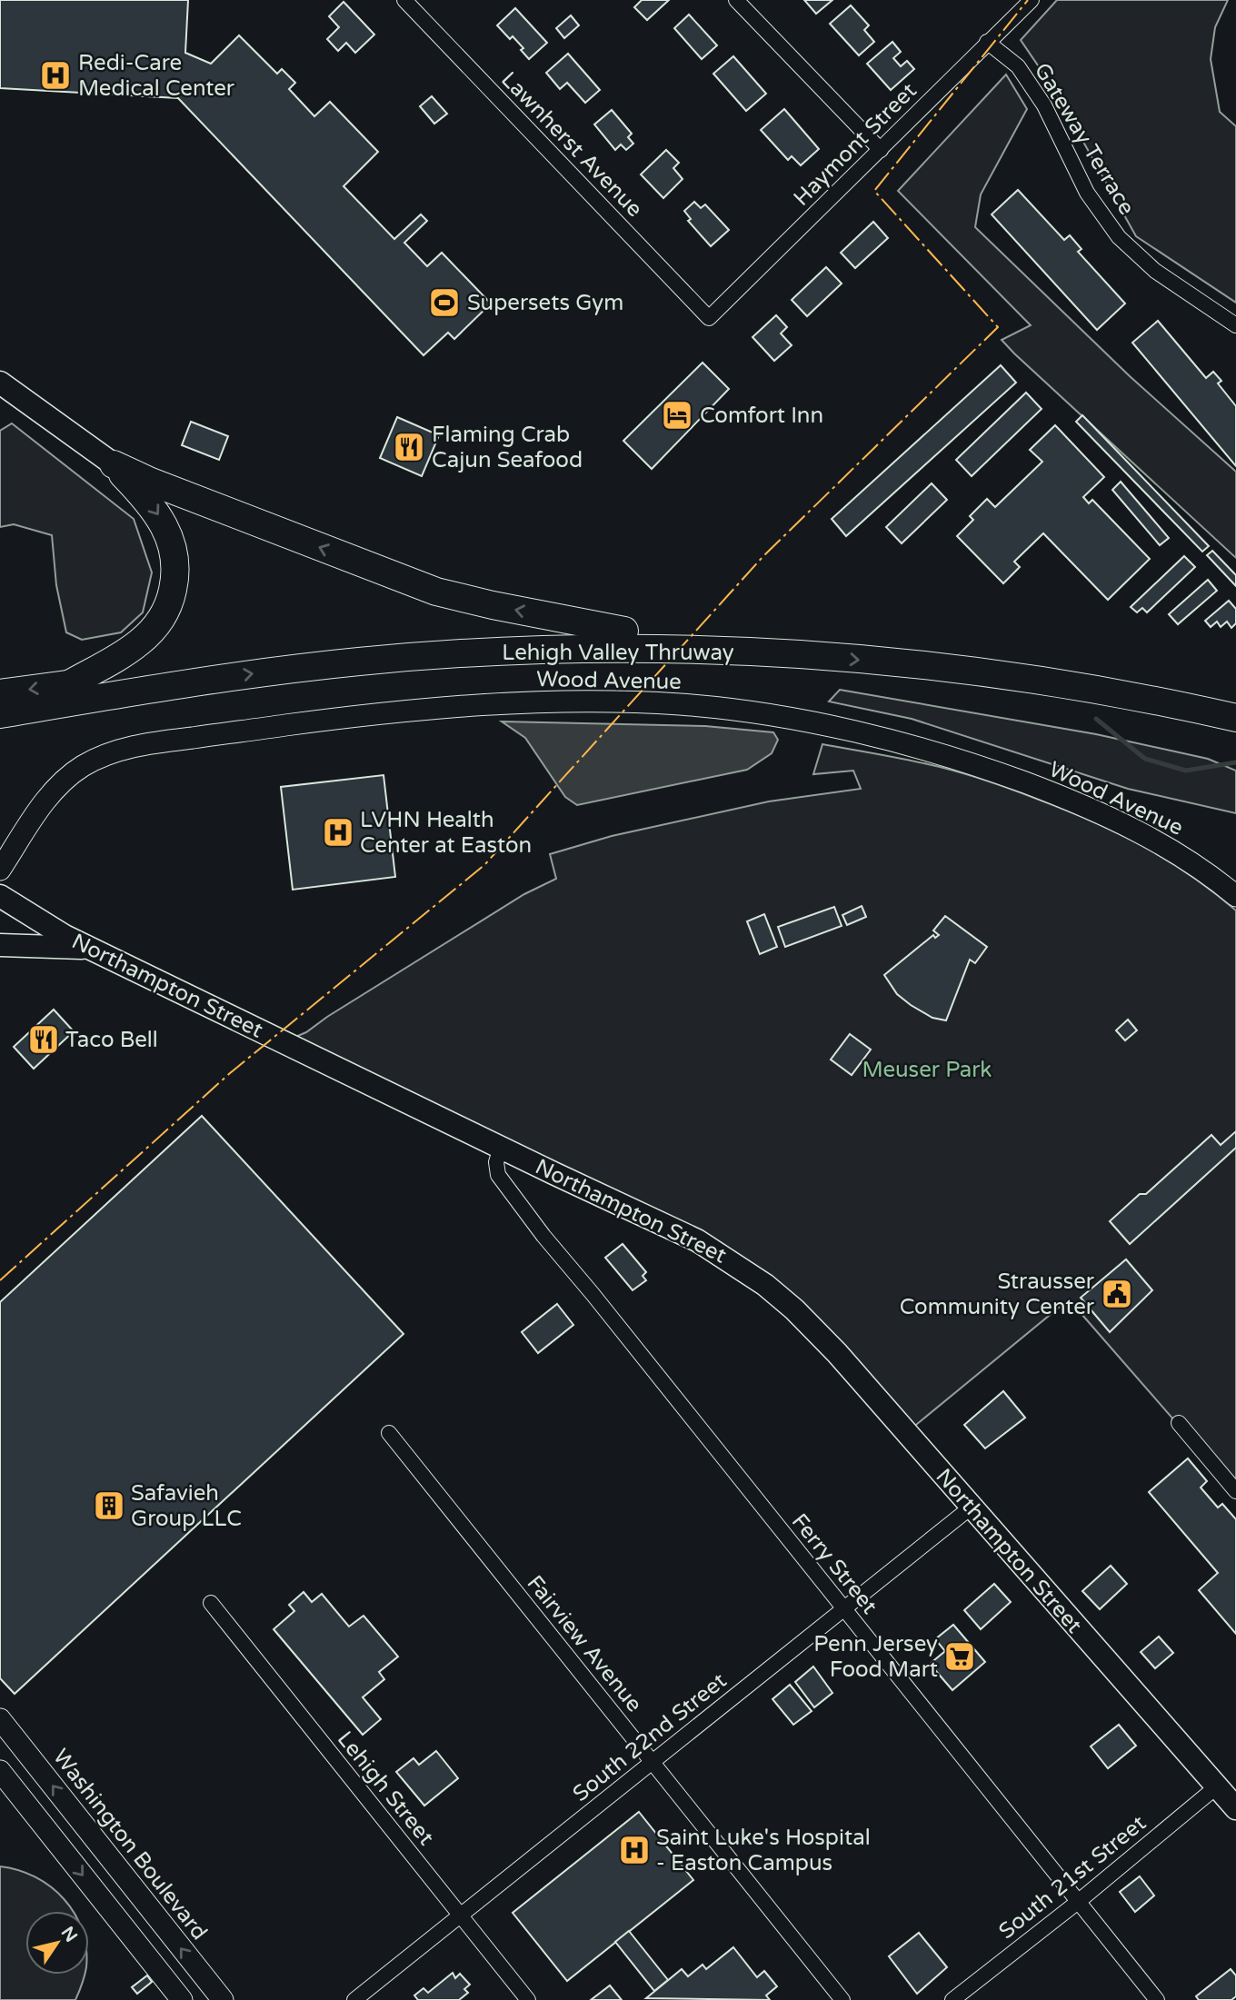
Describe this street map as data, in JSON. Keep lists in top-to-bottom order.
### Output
{
  "streets": {
    "highway": ["Lehigh Valley Thruway"],
    "main road": ["Wood Avenue", "Northampton Street", "Washington Boulevard"],
    "street": [
      "Gateway Terrace",
      "Lawnherst Avenue",
      "Haymont Street",
      "Ferry Street",
      "Fairview Avenue",
      "South 22nd Street",
      "Lehigh Street",
      "South 21st Street"
    ]
  },
  "crossings": [
    ["Gateway Terrace", "Haymont Street"],
    ["Lawnherst Avenue", "Haymont Street"],
    ["Northampton Street", "Ferry Street"],
    ["Northampton Street", "South 22nd Street"],
    ["Northampton Street", "South 21st Street"],
    ["Ferry Street", "South 22nd Street"],
    ["Ferry Street", "South 21st Street"],
    ["Fairview Avenue", "South 22nd Street"],
    ["South 22nd Street", "Lehigh Street"]
  ],
  "parks": ["Meuser Park"],
  "places": {
    "hospital": ["Redi-Care Medical Center", "LVHN Health Center at Easton", "Saint Luke's Hospital - Easton Campus"],
    "sports": ["Supersets Gym"],
    "hotel": ["Comfort Inn"],
    "restaurant": ["Flaming Crab Cajun Seafood", "Taco Bell"],
    "public building": ["Strausser Community Center"],
    "building": ["Safavieh Group LLC"],
    "supermarket": ["Penn Jersey Food Mart"]
  },
  "north": "top right"
}
